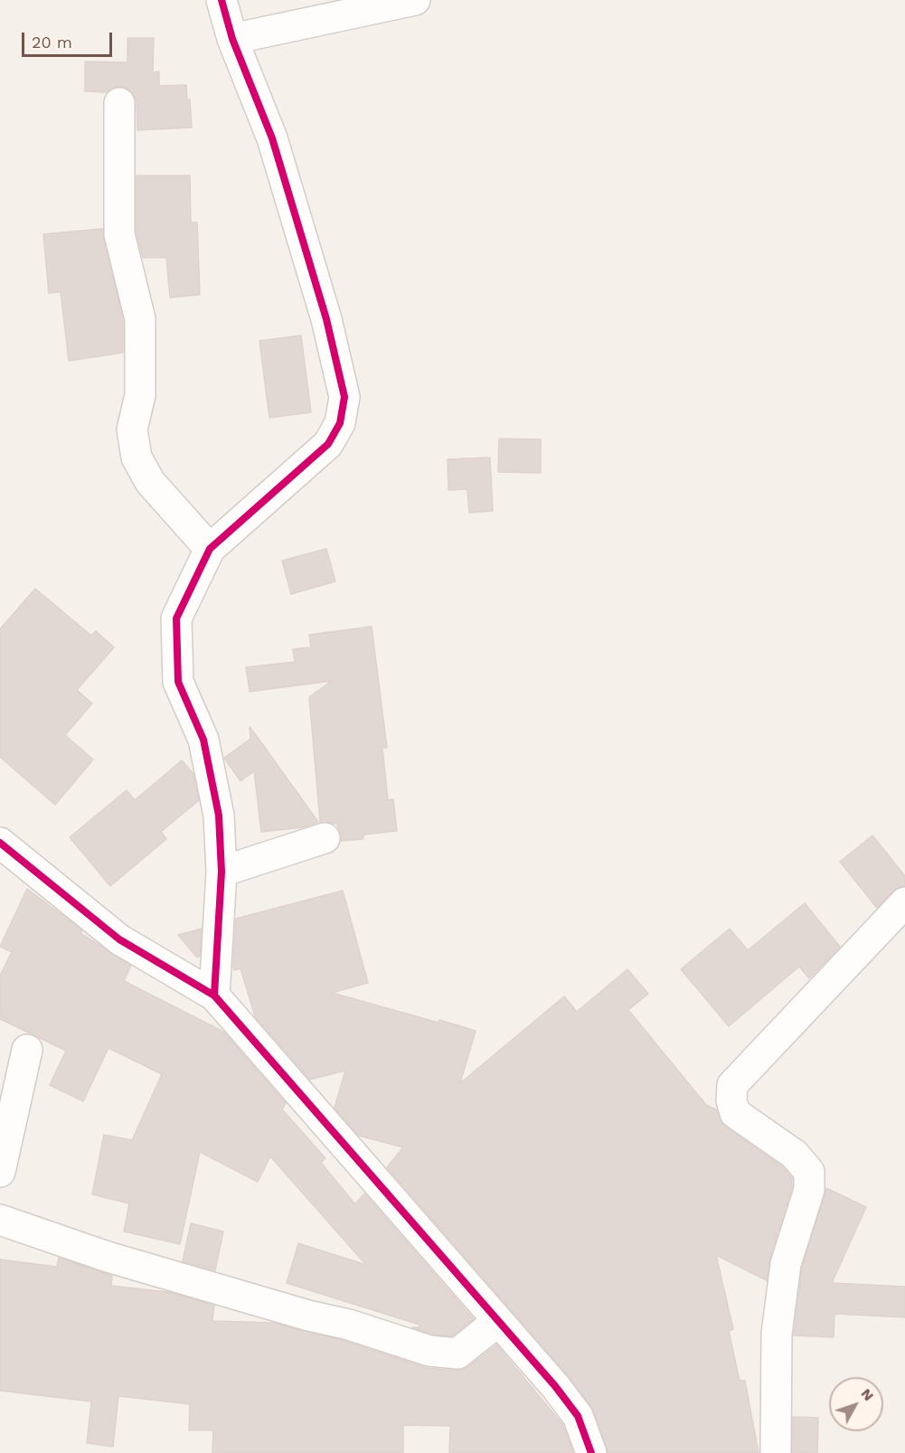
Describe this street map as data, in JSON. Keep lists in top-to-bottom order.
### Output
{
  "scale_bar": "20 m",
  "north": "top right"
}
